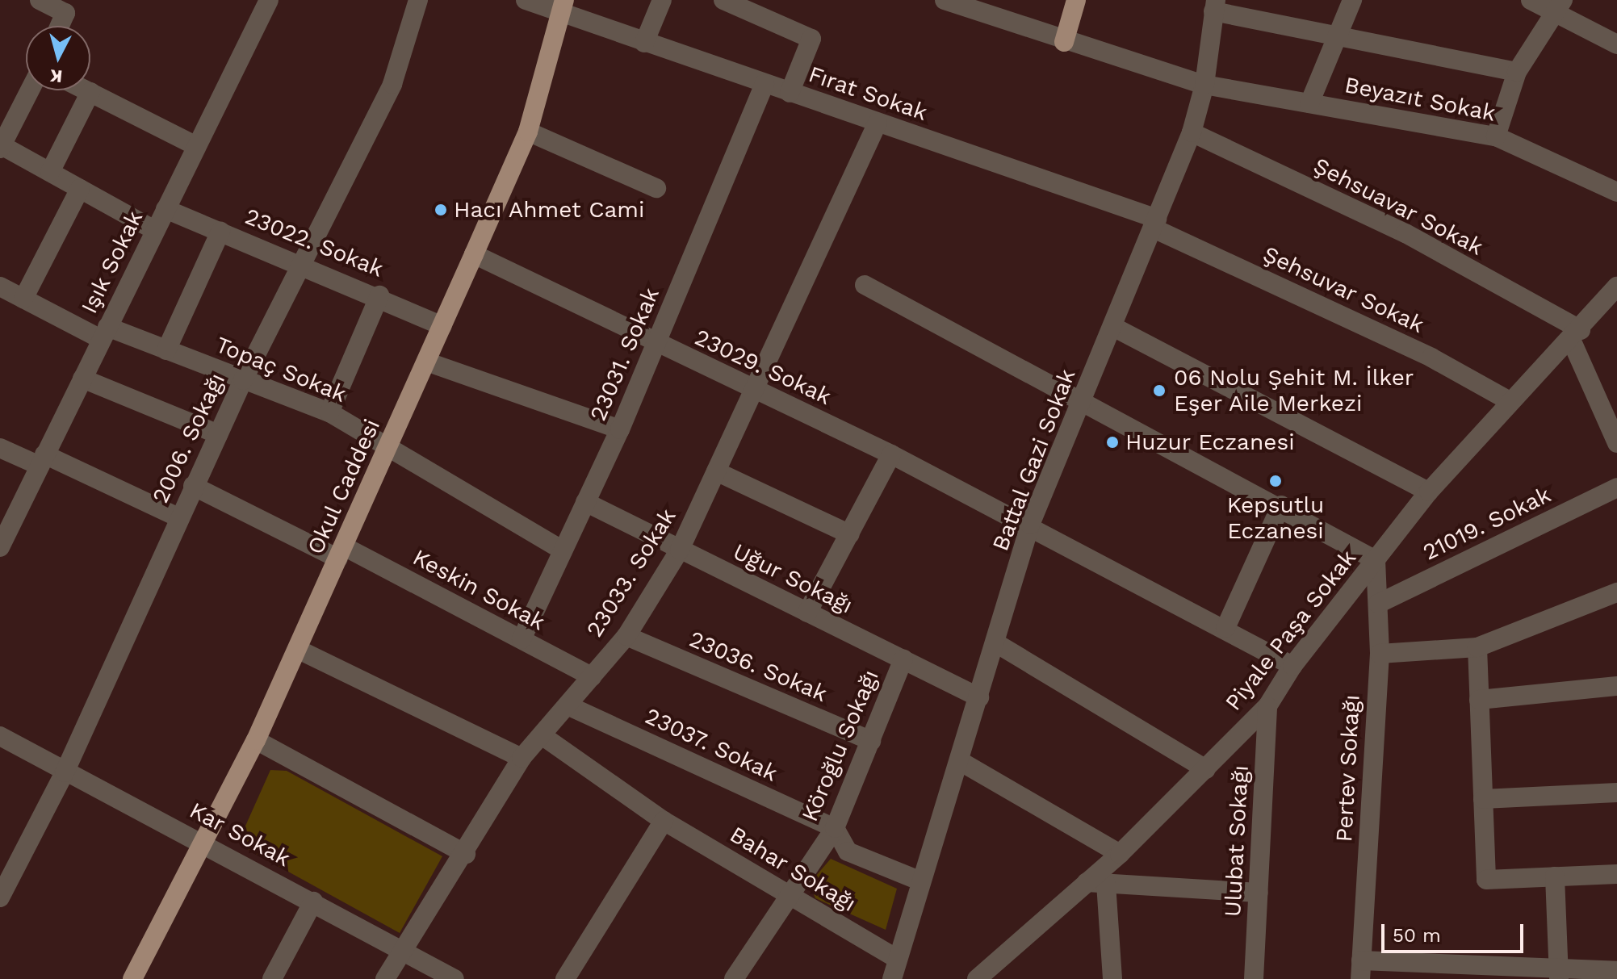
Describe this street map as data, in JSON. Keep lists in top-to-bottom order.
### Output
{
  "streets": {
    "main road": ["Okul Caddesi"],
    "street": [
      "Fırat Sokak",
      "Beyazıt Sokak",
      "Şehsuavar Sokak",
      "23022. Sokak",
      "Işık Sokak",
      "Şehsuvar Sokak",
      "23031. Sokak",
      "23029. Sokak",
      "Topaç Sokak",
      "2006. Sokağı",
      "Battal Gazi Sokak",
      "21019. Sokak",
      "23033. Sokak",
      "Uğur Sokağı",
      "Keskin Sokak",
      "Piyale Paşa Sokak",
      "23036. Sokak",
      "23037. Sokak",
      "Köroğlu Sokağı",
      "Pertev Sokağı",
      "Kar Sokak",
      "Ulubat Sokağı",
      "Bahar Sokağı"
    ]
  },
  "crossings": [
    ["Fırat Sokak", "Şehsuvar Sokak"],
    ["Fırat Sokak", "23031. Sokak"],
    ["Fırat Sokak", "Battal Gazi Sokak"],
    ["Fırat Sokak", "Okul Caddesi"],
    ["Fırat Sokak", "23033. Sokak"],
    ["Beyazıt Sokak", "Battal Gazi Sokak"],
    ["Şehsuavar Sokak", "Battal Gazi Sokak"],
    ["Şehsuavar Sokak", "Piyale Paşa Sokak"],
    ["23022. Sokak", "Işık Sokak"],
    ["23022. Sokak", "2006. Sokağı"],
    ["23022. Sokak", "Okul Caddesi"],
    ["Işık Sokak", "Topaç Sokak"],
    ["Şehsuvar Sokak", "Battal Gazi Sokak"],
    ["Şehsuvar Sokak", "Piyale Paşa Sokak"],
    ["23031. Sokak", "23029. Sokak"],
    ["23031. Sokak", "Topaç Sokak"],
    ["23031. Sokak", "Uğur Sokağı"],
    ["23031. Sokak", "Keskin Sokak"],
    ["23029. Sokak", "Battal Gazi Sokak"],
    ["23029. Sokak", "Okul Caddesi"],
    ["23029. Sokak", "23033. Sokak"],
    ["23029. Sokak", "Piyale Paşa Sokak"],
    ["Topaç Sokak", "2006. Sokağı"],
    ["Topaç Sokak", "Okul Caddesi"],
    ["2006. Sokağı", "Keskin Sokak"],
    ["2006. Sokağı", "Kar Sokak"],
    ["Battal Gazi Sokak", "Uğur Sokağı"],
    ["Battal Gazi Sokak", "Bahar Sokağı"],
    ["Okul Caddesi", "Keskin Sokak"],
    ["Okul Caddesi", "Kar Sokak"],
    ["21019. Sokak", "Pertev Sokağı"],
    ["23033. Sokak", "Uğur Sokağı"],
    ["23033. Sokak", "Keskin Sokak"],
    ["23033. Sokak", "23036. Sokak"],
    ["23033. Sokak", "23037. Sokak"],
    ["23033. Sokak", "Kar Sokak"],
    ["23033. Sokak", "Bahar Sokağı"],
    ["Uğur Sokağı", "Köroğlu Sokağı"],
    ["Piyale Paşa Sokak", "Pertev Sokağı"],
    ["Piyale Paşa Sokak", "Ulubat Sokağı"],
    ["23036. Sokak", "Köroğlu Sokağı"],
    ["23037. Sokak", "Köroğlu Sokağı"],
    ["Köroğlu Sokağı", "Bahar Sokağı"]
  ],
  "places": [
    "Hacı Ahmet Cami",
    "06 Nolu Şehit M. İlker Eşer Aile Merkezi",
    "Huzur Eczanesi",
    "Kepsutlu Eczanesi"
  ],
  "scale_bar": "50 m",
  "north": "bottom"
}
